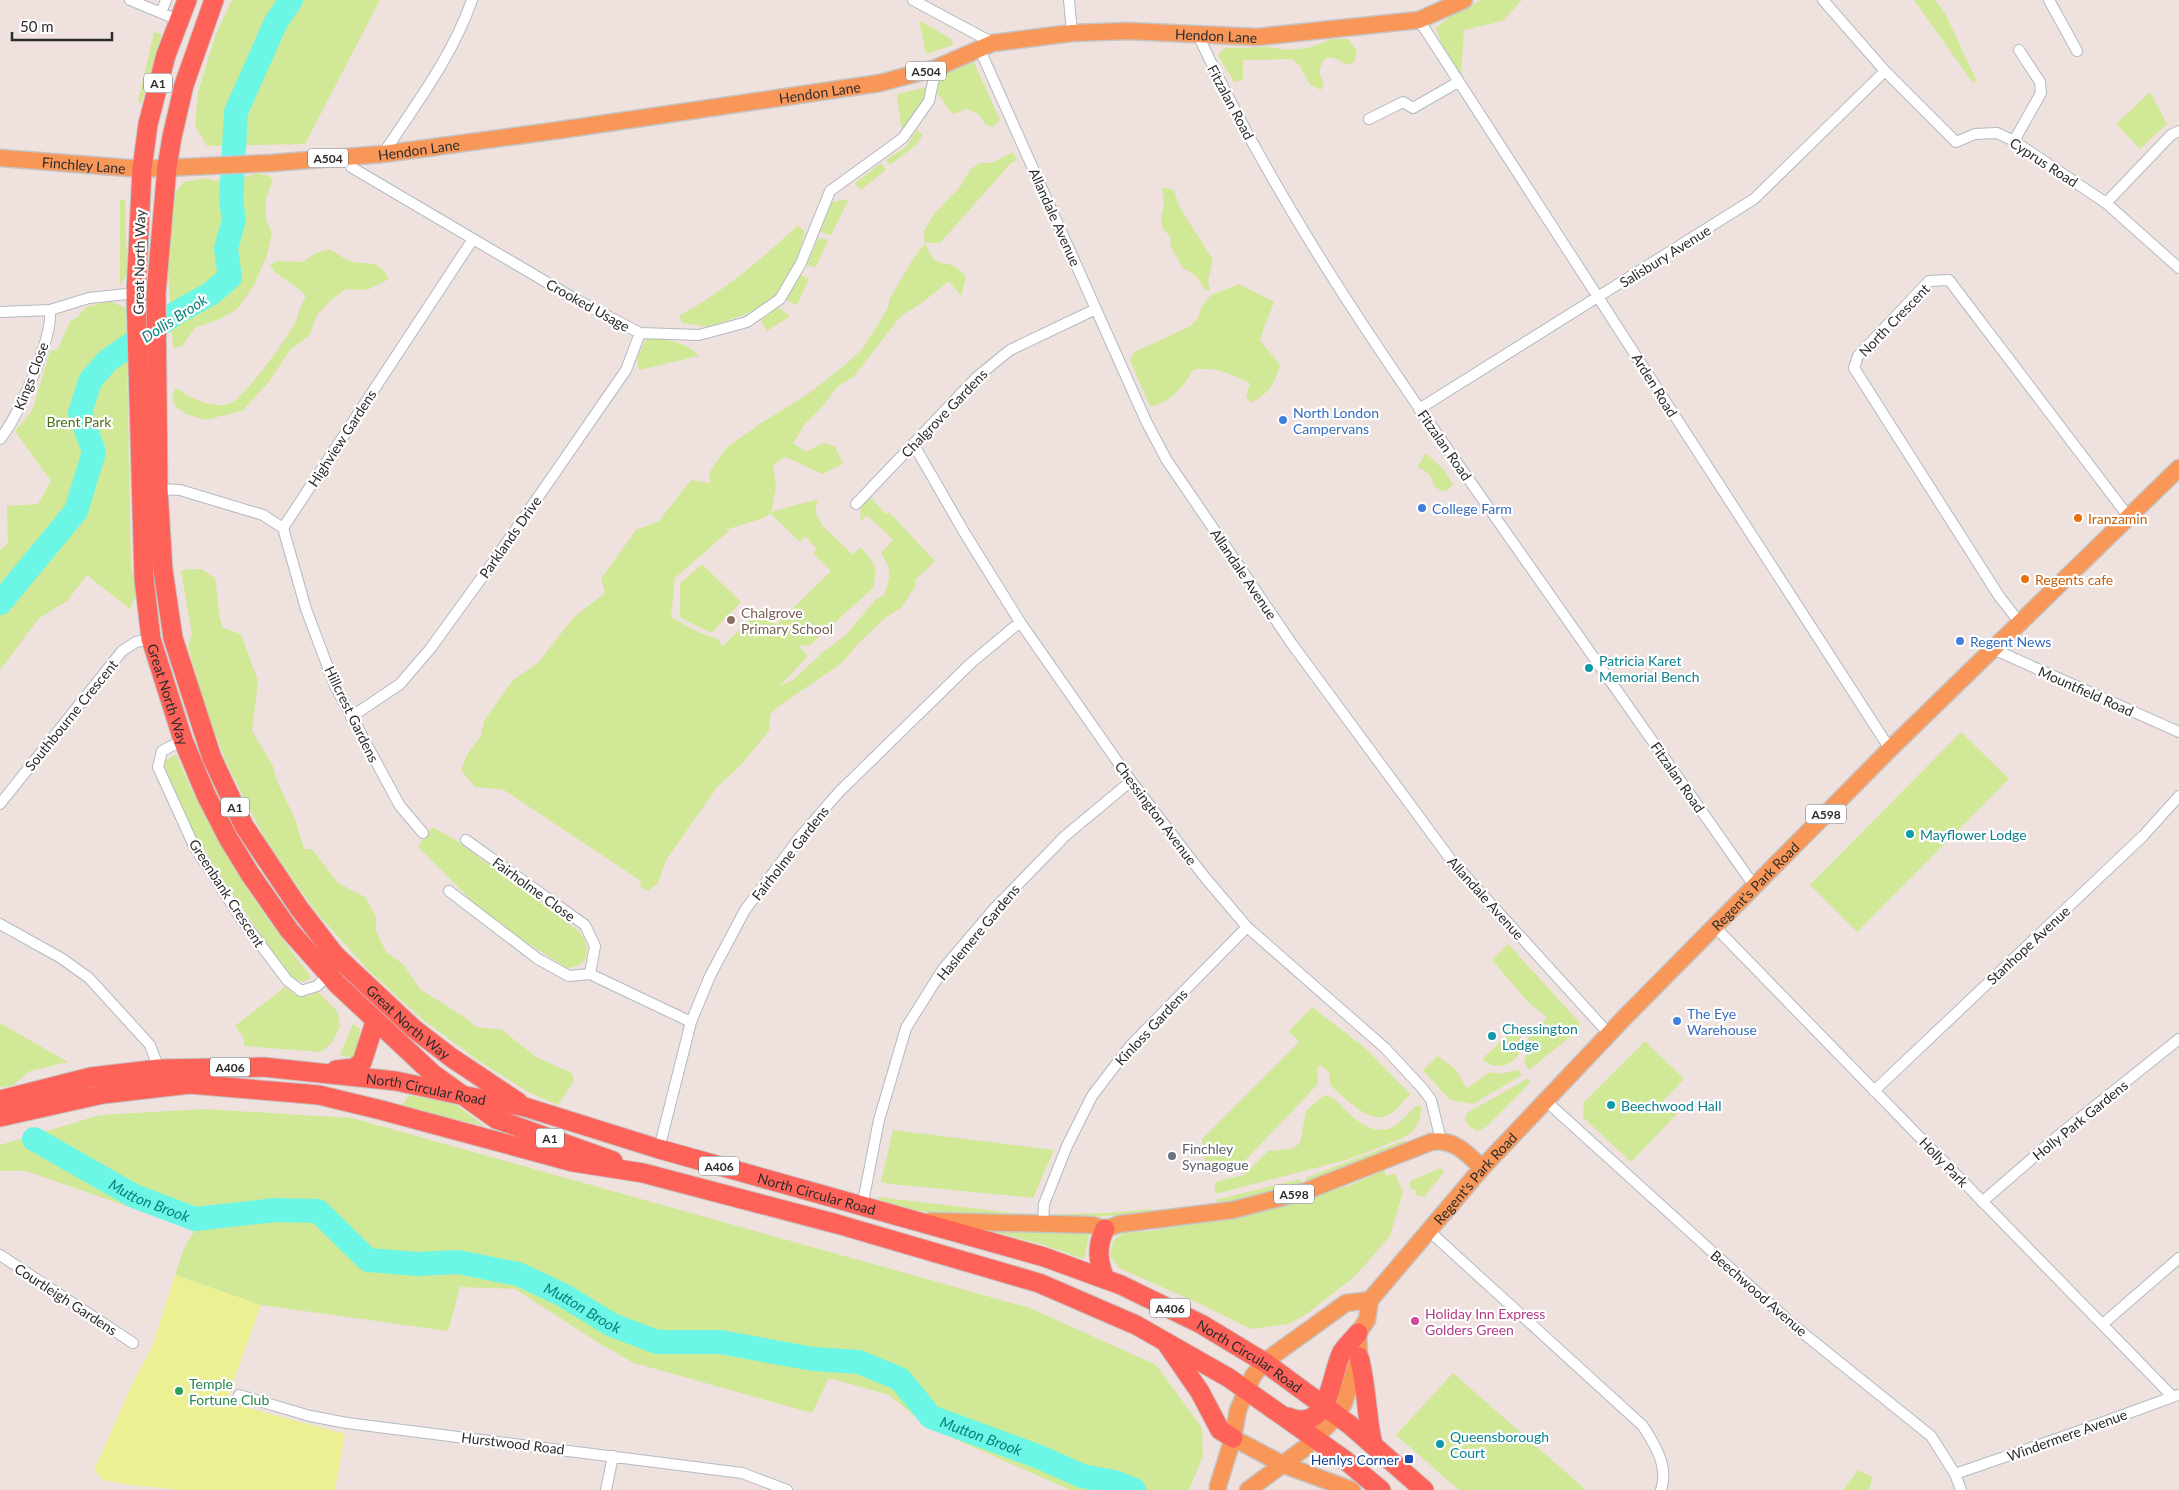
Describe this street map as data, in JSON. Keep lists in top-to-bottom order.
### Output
{
  "streets": {
    "highway": [
      "A1",
      "Great North Way",
      "A406",
      "North Circular Road"
    ],
    "main road": [
      "Hendon Lane",
      "A504",
      "Finchley Lane",
      "A598",
      "Regent's Park Road"
    ],
    "street": [
      "Fitzalan Road",
      "Cyprus Road",
      "Allandale Avenue",
      "Salisbury Avenue",
      "Crooked Usage",
      "North Crescent",
      "Kings Close",
      "Arden Road",
      "Chalgrove Gardens",
      "Highview Gardens",
      "Parklands Drive",
      "Mountfield Road",
      "Hillcrest Gardens",
      "Southbourne Crescent",
      "Chessington Avenue",
      "Fairholme Gardens",
      "Fairholme Close",
      "Greenbank Crescent",
      "Haslemere Gardens",
      "Stanhope Avenue",
      "Kinloss Gardens",
      "Holly Park Gardens",
      "Holly Park",
      "Beechwood Avenue",
      "Courtleigh Gardens",
      "Windermere Avenue",
      "Hurstwood Road"
    ]
  },
  "crossings": [
    ["Hendon Lane", "Fitzalan Road"],
    ["Hendon Lane", "Finchley Lane"],
    ["Hendon Lane", "Allandale Avenue"],
    ["Hendon Lane", "Great North Way"],
    ["Hendon Lane", "Crooked Usage"],
    ["Hendon Lane", "Arden Road"],
    ["Fitzalan Road", "Salisbury Avenue"],
    ["Fitzalan Road", "Regent's Park Road"],
    ["Cyprus Road", "Salisbury Avenue"],
    ["Finchley Lane", "Great North Way"],
    ["Allandale Avenue", "Chalgrove Gardens"],
    ["Allandale Avenue", "Regent's Park Road"],
    ["Salisbury Avenue", "Arden Road"],
    ["Great North Way", "Southbourne Crescent"],
    ["Great North Way", "Greenbank Crescent"],
    ["Great North Way", "North Circular Road"],
    ["Crooked Usage", "Highview Gardens"],
    ["Crooked Usage", "Parklands Drive"],
    ["North Crescent", "Regent's Park Road"],
    ["Arden Road", "Regent's Park Road"],
    ["Chalgrove Gardens", "Chessington Avenue"],
    ["Highview Gardens", "Hillcrest Gardens"],
    ["Parklands Drive", "Hillcrest Gardens"],
    ["Mountfield Road", "Regent's Park Road"],
    ["Chessington Avenue", "A598"],
    ["Chessington Avenue", "Fairholme Gardens"],
    ["Chessington Avenue", "Haslemere Gardens"],
    ["Chessington Avenue", "Kinloss Gardens"],
    ["A598", "Regent's Park Road"],
    ["A598", "Kinloss Gardens"],
    ["A598", "North Circular Road"],
    ["Fairholme Gardens", "North Circular Road"],
    ["Regent's Park Road", "North Circular Road"],
    ["Regent's Park Road", "Holly Park"],
    ["Regent's Park Road", "Beechwood Avenue"],
    ["Haslemere Gardens", "North Circular Road"],
    ["Stanhope Avenue", "Holly Park"],
    ["Holly Park Gardens", "Holly Park"],
    ["Holly Park", "Windermere Avenue"],
    ["Beechwood Avenue", "Windermere Avenue"]
  ],
  "water": ["Dollis Brook", "Mutton Brook"],
  "parks": ["Brent Park"],
  "places": {
    "other": [
      "North London Campervans",
      "College Farm",
      "Iranzamin",
      "Regents cafe",
      "Chalgrove Primary School",
      "Regent News",
      "Patricia Karet Memorial Bench",
      "Mayflower Lodge",
      "The Eye Warehouse",
      "Chessington Lodge",
      "Beechwood Hall",
      "Finchley Synagogue",
      "Holiday Inn Express Golders Green",
      "Temple Fortune Club",
      "Queensborough Court"
    ],
    "transit": ["Henlys Corner"]
  },
  "scale_bar": "50 m"
}
